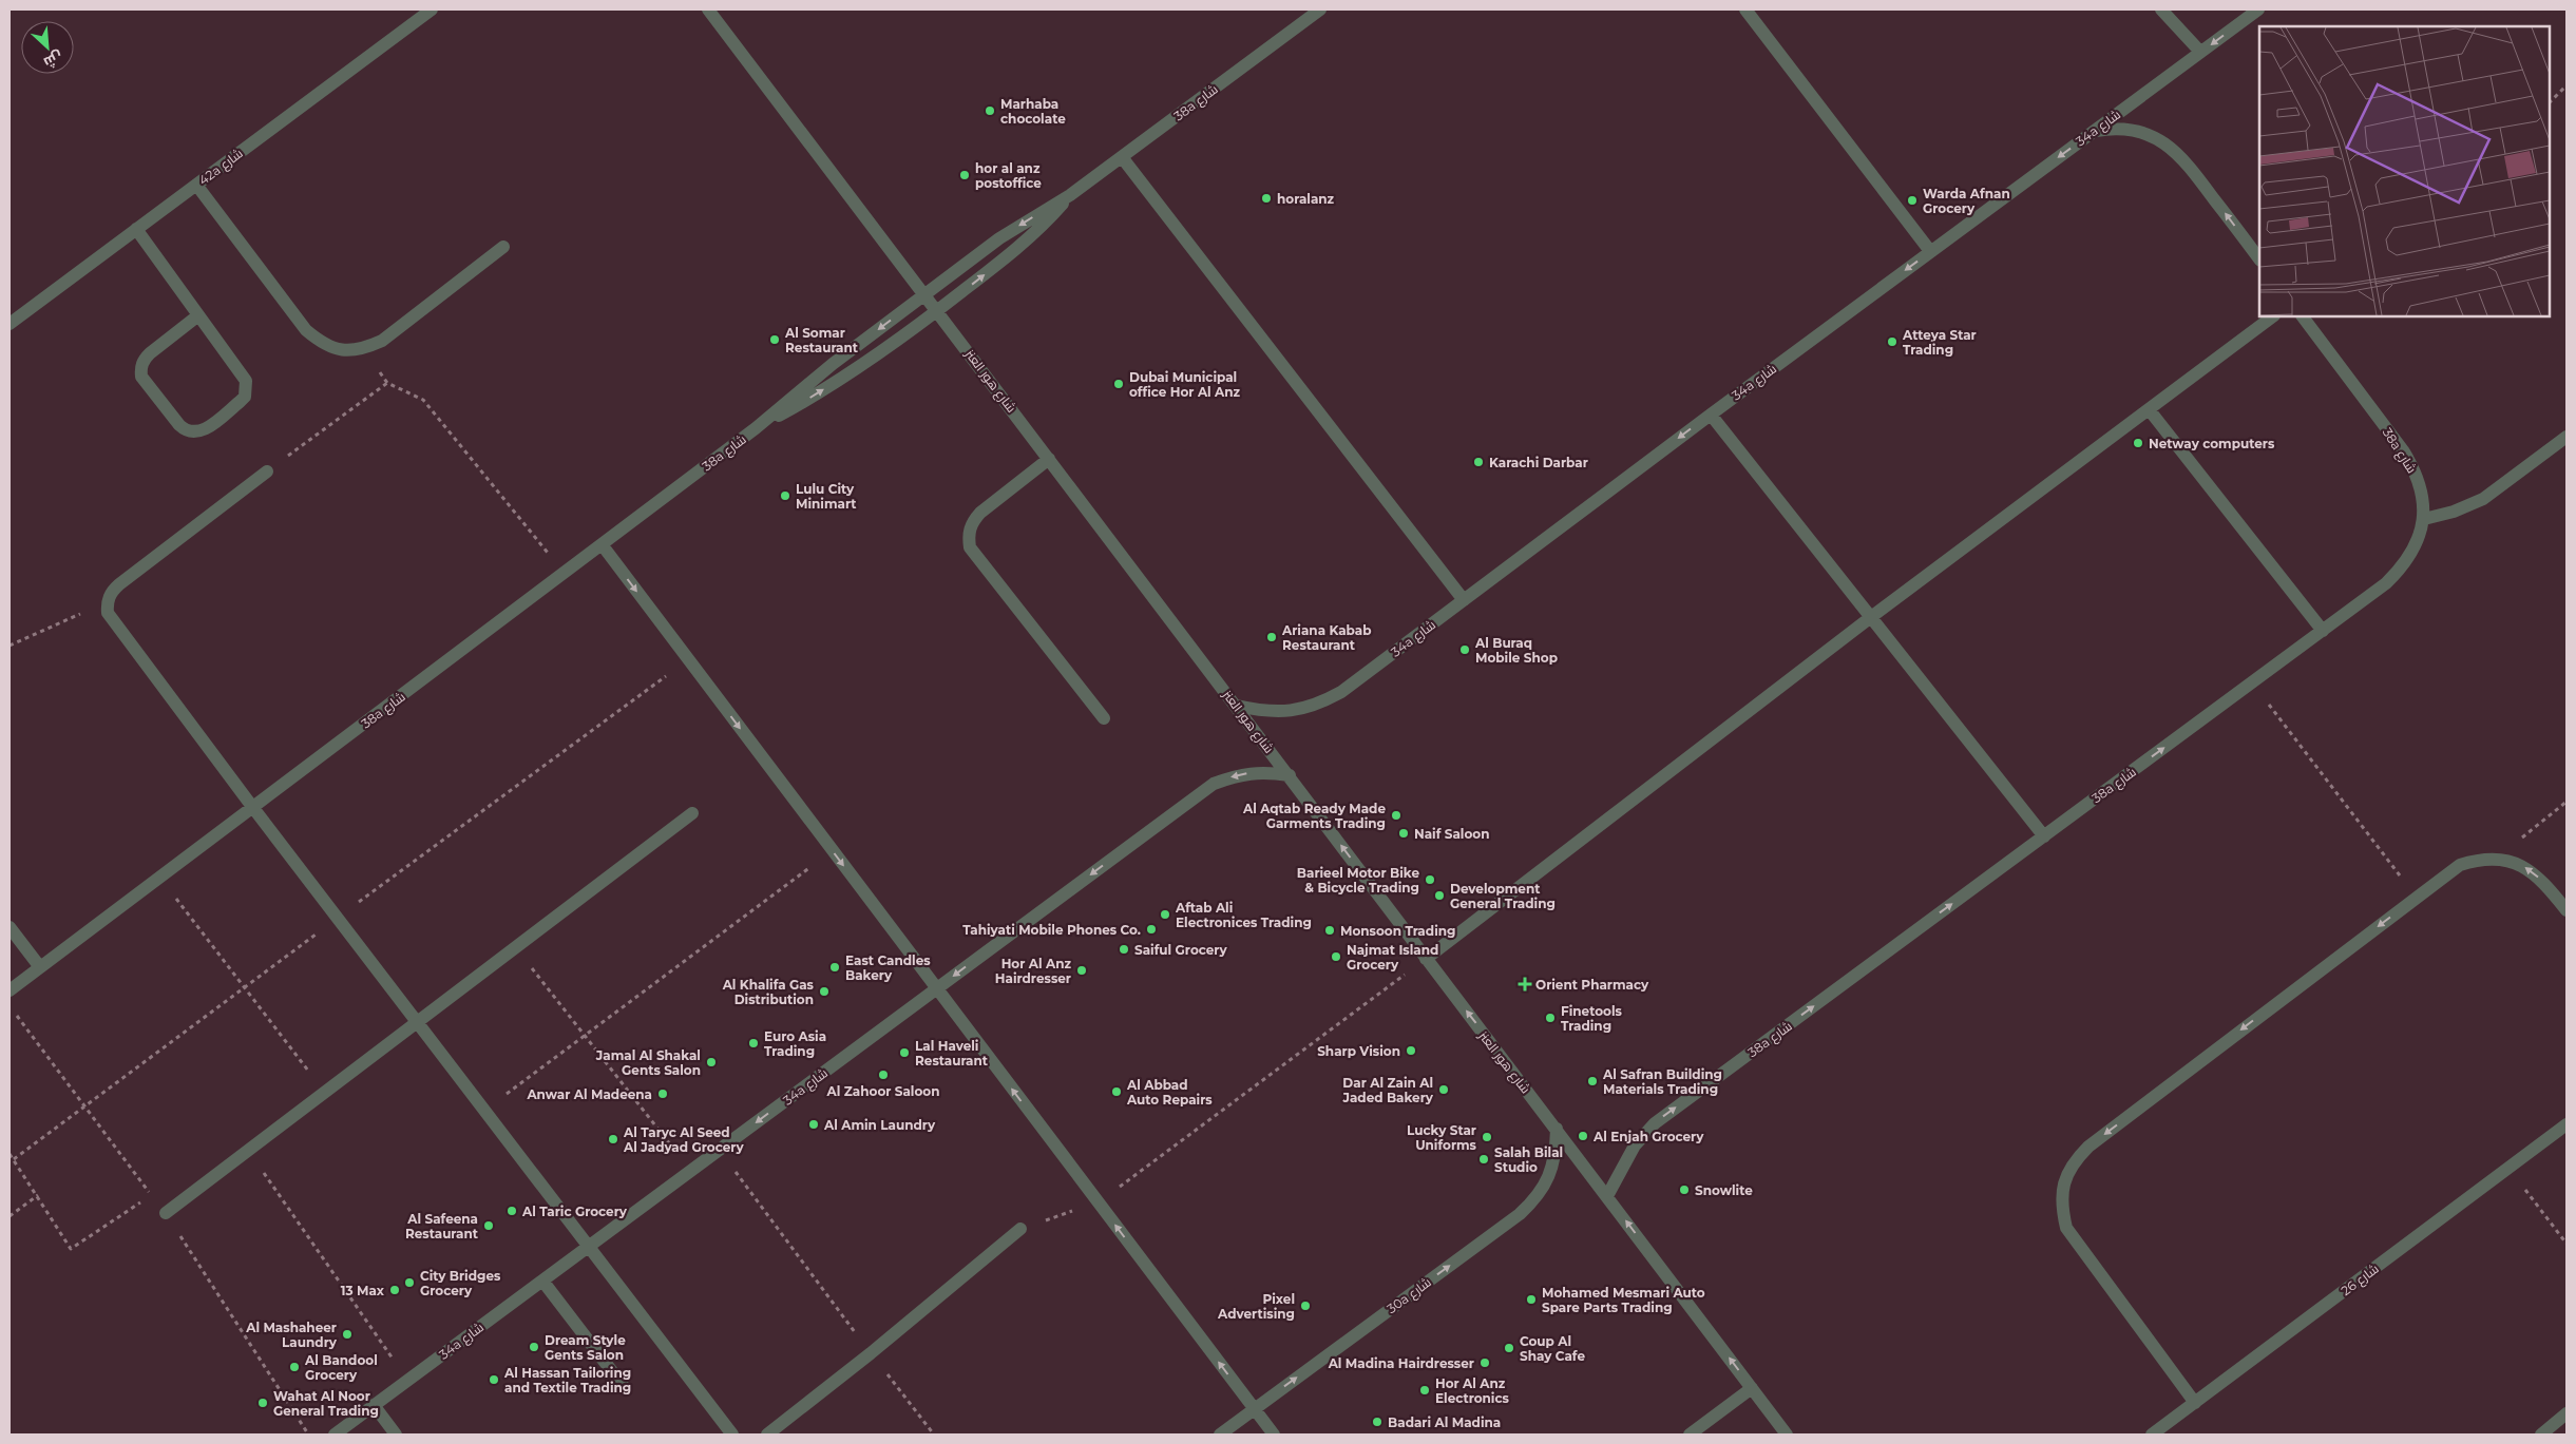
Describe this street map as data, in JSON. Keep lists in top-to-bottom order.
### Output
{
  "streets": {
    "street": [
      "38a شارع",
      "34a شارع",
      "42a شارع",
      "شارع هور العنز",
      "شارع 26",
      "30a شارع"
    ]
  },
  "crossings": [
    ["38a شارع", "شارع هور العنز"],
    ["34a شارع", "شارع هور العنز"],
    ["شارع هور العنز", "30a شارع"]
  ],
  "one_way": ["34a شارع", "شارع هور العنز", "30a شارع"],
  "places": {
    "other": [
      "Marhaba chocolate",
      "hor al anz postoffice",
      "horalanz",
      "Warda Afnan Grocery",
      "Al Somar Restaurant",
      "Atteya Star Trading",
      "Dubai Municipal office Hor Al Anz",
      "Netway computers",
      "Karachi Darbar",
      "Lulu City Minimart",
      "Ariana Kabab Restaurant",
      "Al Buraq Mobile Shop",
      "Al Aqtab Ready Made Garments Trading",
      "Naif Saloon",
      "Barieel Motor Bike & Bicycle Trading",
      "Development General Trading",
      "Aftab Ali Electronices Trading",
      "Tahiyati Mobile Phones Co.",
      "Monsoon Trading",
      "Saiful Grocery",
      "Najmat Island Grocery",
      "East Candles Bakery",
      "Hor Al Anz Hairdresser",
      "Al Khalifa Gas Distribution",
      "Finetools Trading",
      "Euro Asia Trading",
      "Sharp Vision",
      "Lal Haveli Restaurant",
      "Jamal Al Shakal Gents Salon",
      "Al Zahoor Saloon",
      "Al Safran Building Materials Trading",
      "Dar Al Zain Al Jaded Bakery",
      "Al Abbad Auto Repairs",
      "Anwar Al Madeena",
      "Al Amin Laundry",
      "Al Enjah Grocery",
      "Lucky Star Uniforms",
      "Al Taryc Al Seed Al Jadyad Grocery",
      "Salah Bilal Studio",
      "Snowlite",
      "Al Taric Grocery",
      "Al Safeena Restaurant",
      "City Bridges Grocery",
      "13 Max",
      "Mohamed Mesmari Auto Spare Parts Trading",
      "Pixel Advertising",
      "Al Mashaheer Laundry",
      "Dream Style Gents Salon",
      "Coup Al Shay Cafe",
      "Al Madina Hairdresser",
      "Al Bandool Grocery",
      "Al Hassan Tailoring and Textile Trading",
      "Hor Al Anz Electronics",
      "Wahat Al Noor General Trading",
      "Badari Al Madina"
    ],
    "health": ["Orient Pharmacy"]
  },
  "north": "bottom right"
}
